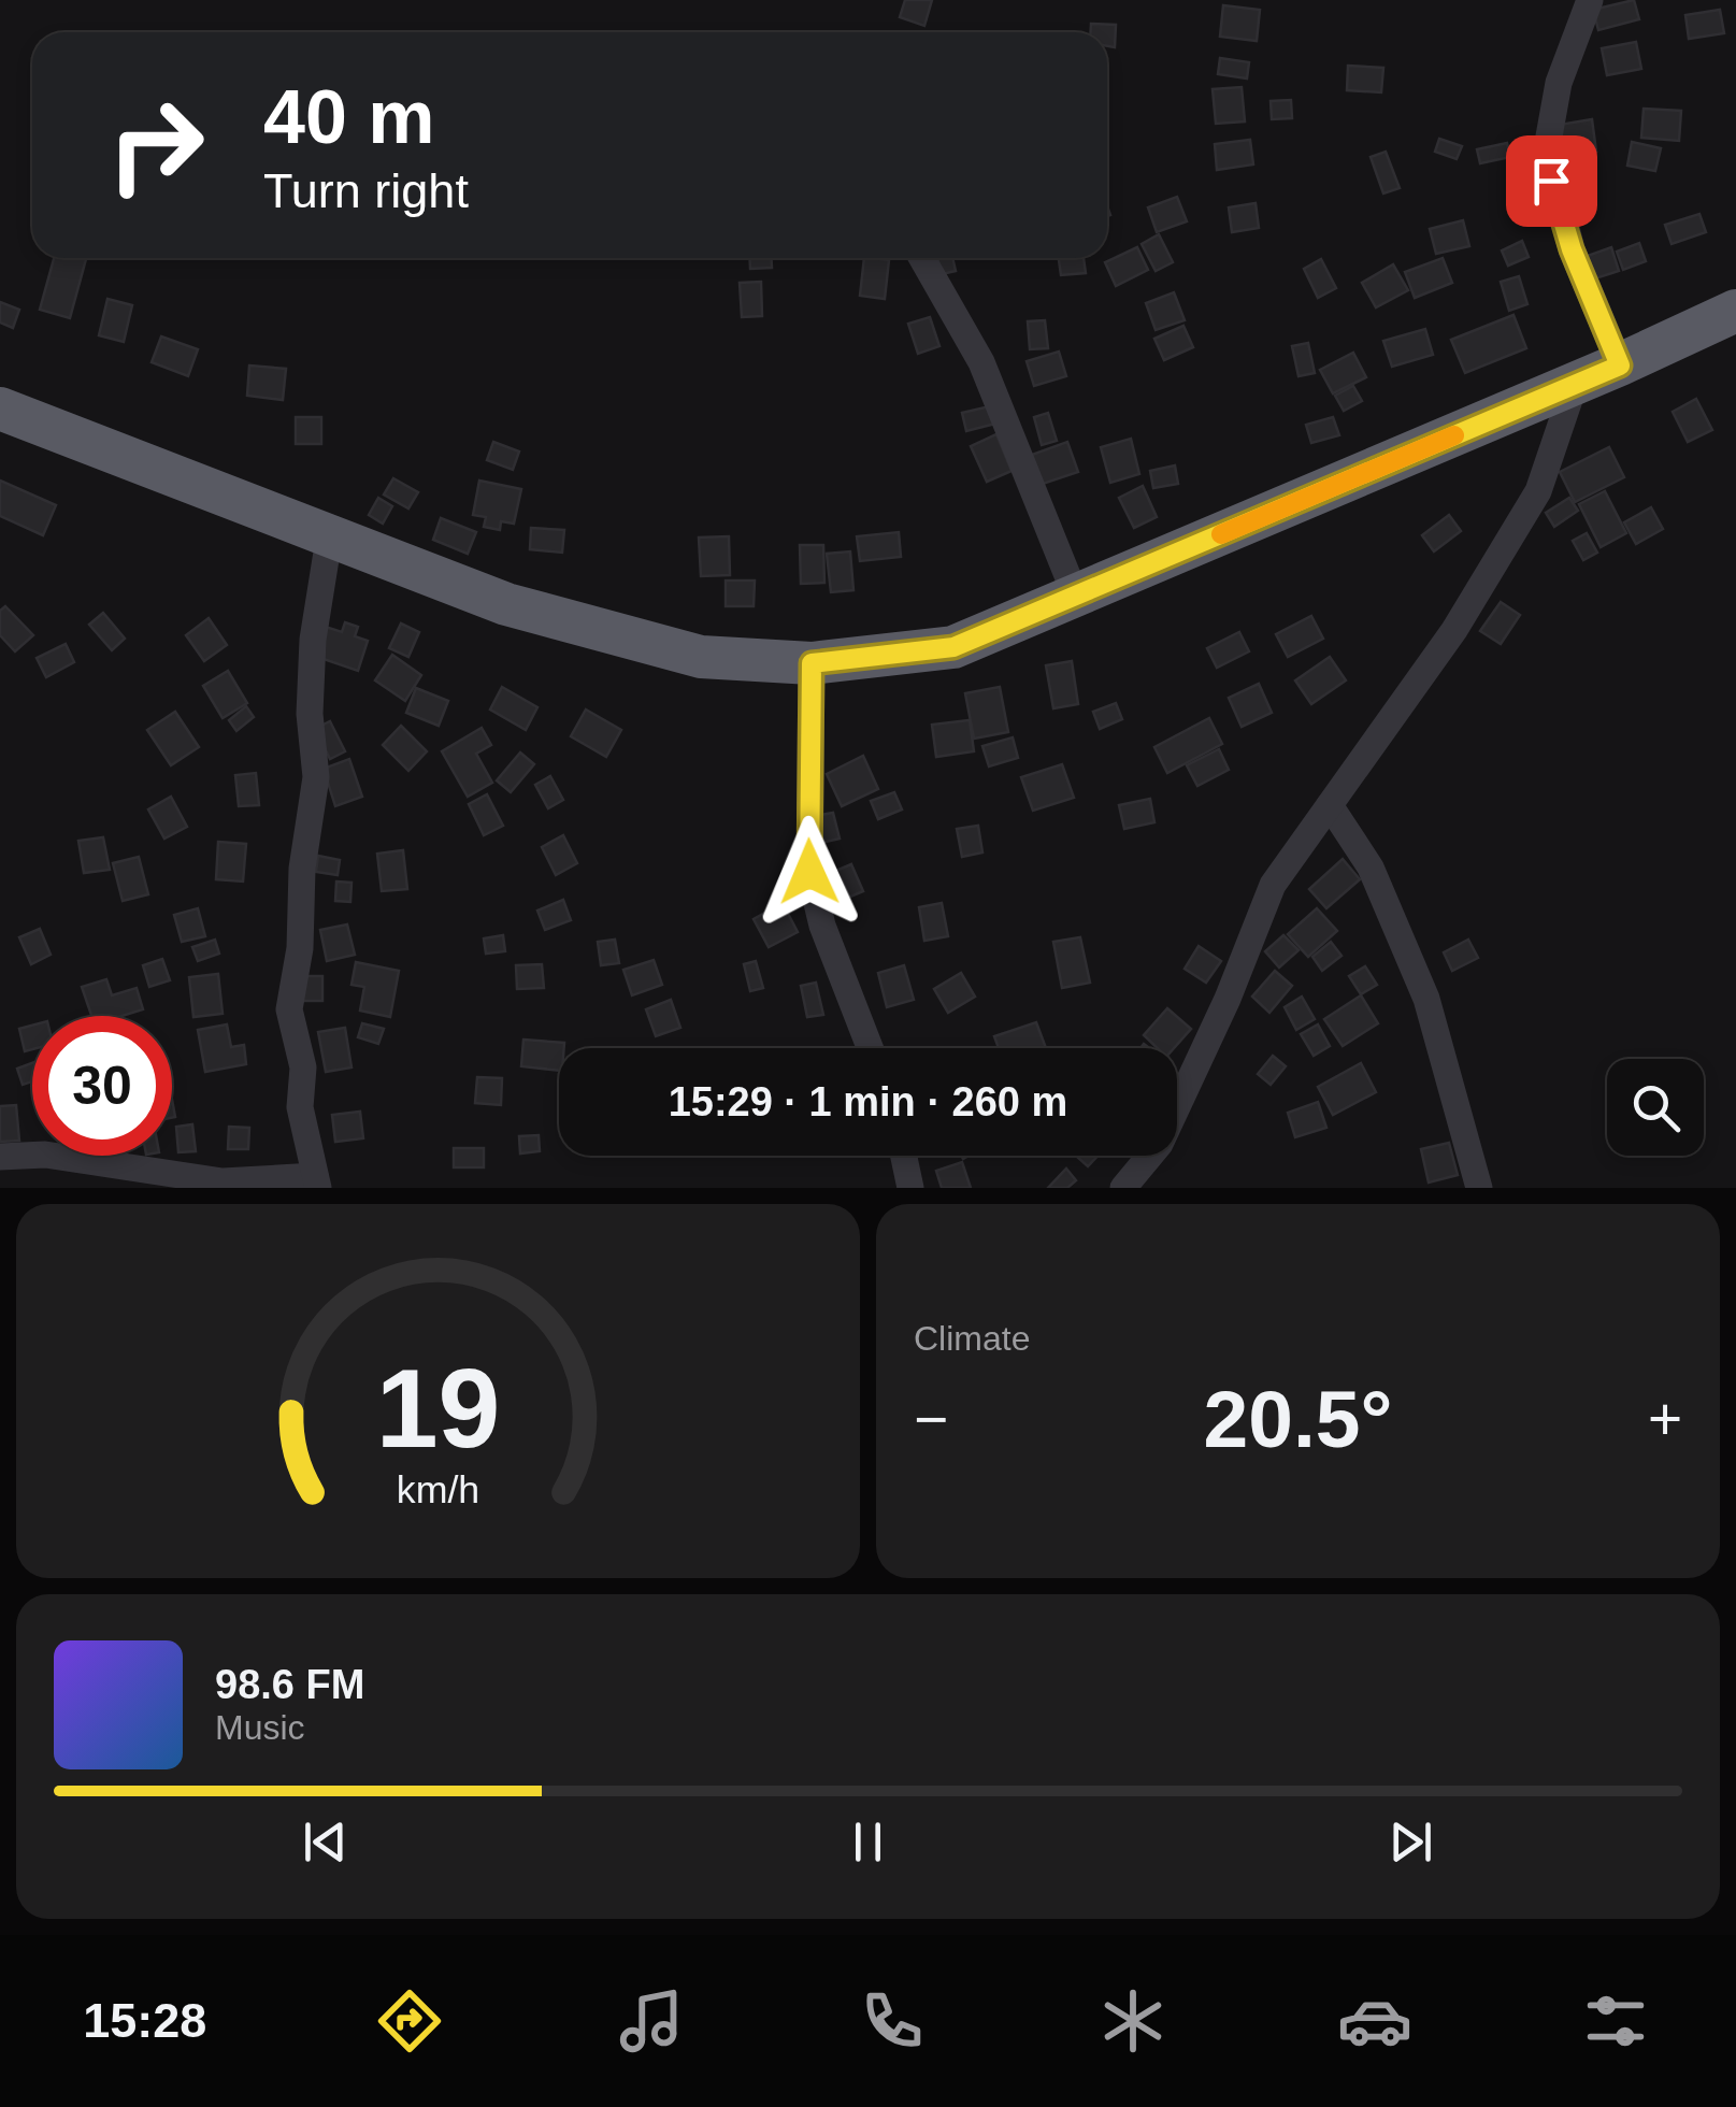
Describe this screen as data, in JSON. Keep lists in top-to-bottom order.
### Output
{
  "page": {
    "turn": ["40 m", "Turn right"],
    "limit": "30",
    "trip": "15:29 · 1 min · 260 m",
    "tile": "Climate",
    "heat": ["−", "20.5°", "+"],
    "song": ["98.6 FM", "Music"],
    "tabs": "15:28",
    "gauge": ["19", "km/h"]
  }
}
